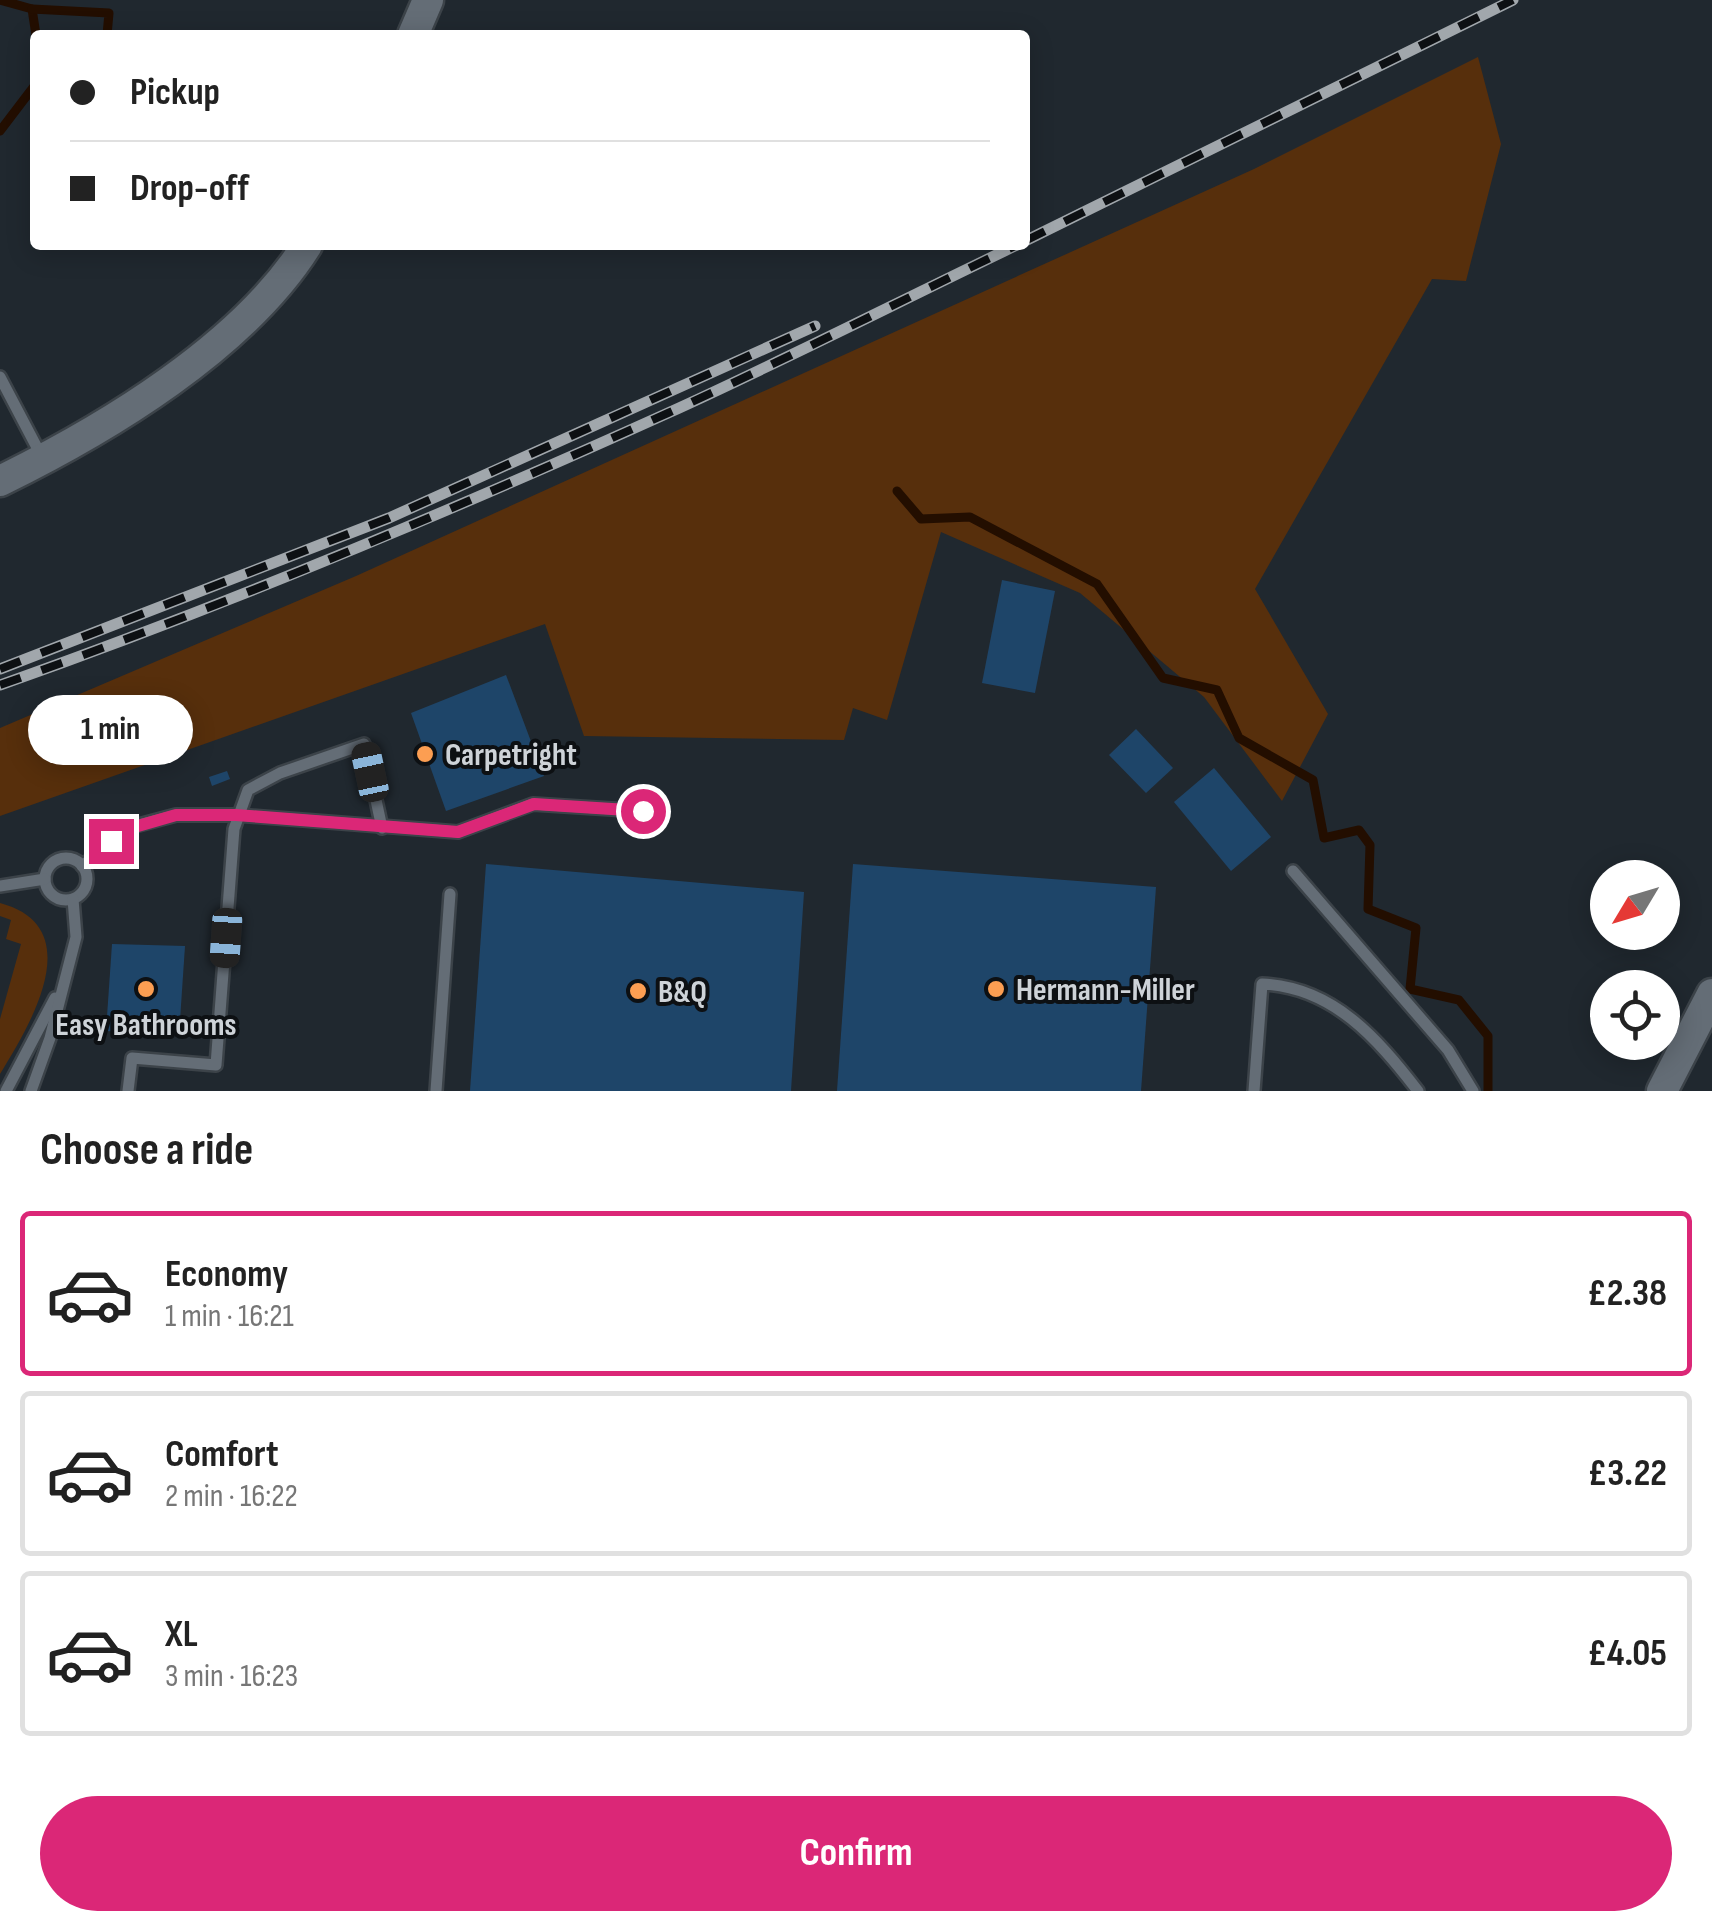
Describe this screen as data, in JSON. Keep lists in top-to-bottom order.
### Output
{
  "places": [
    "Carpetright",
    "Easy Bathrooms",
    "Hermann-Miller",
    "B&Q"
  ],
  "north": "bottom left",
  "page": {
    "banner": ["Pickup", "Drop-off"],
    "bubble": "1 min",
    "heading": "Choose a ride",
    "list": [
      {
        "name": "Economy",
        "note": "1 min · 16:21",
        "value": "£2.38"
      },
      {
        "name": "Comfort",
        "note": "2 min · 16:22",
        "value": "£3.22"
      },
      {
        "name": "XL",
        "note": "3 min · 16:23",
        "value": "£4.05"
      }
    ],
    "buttons": "Confirm"
  }
}
